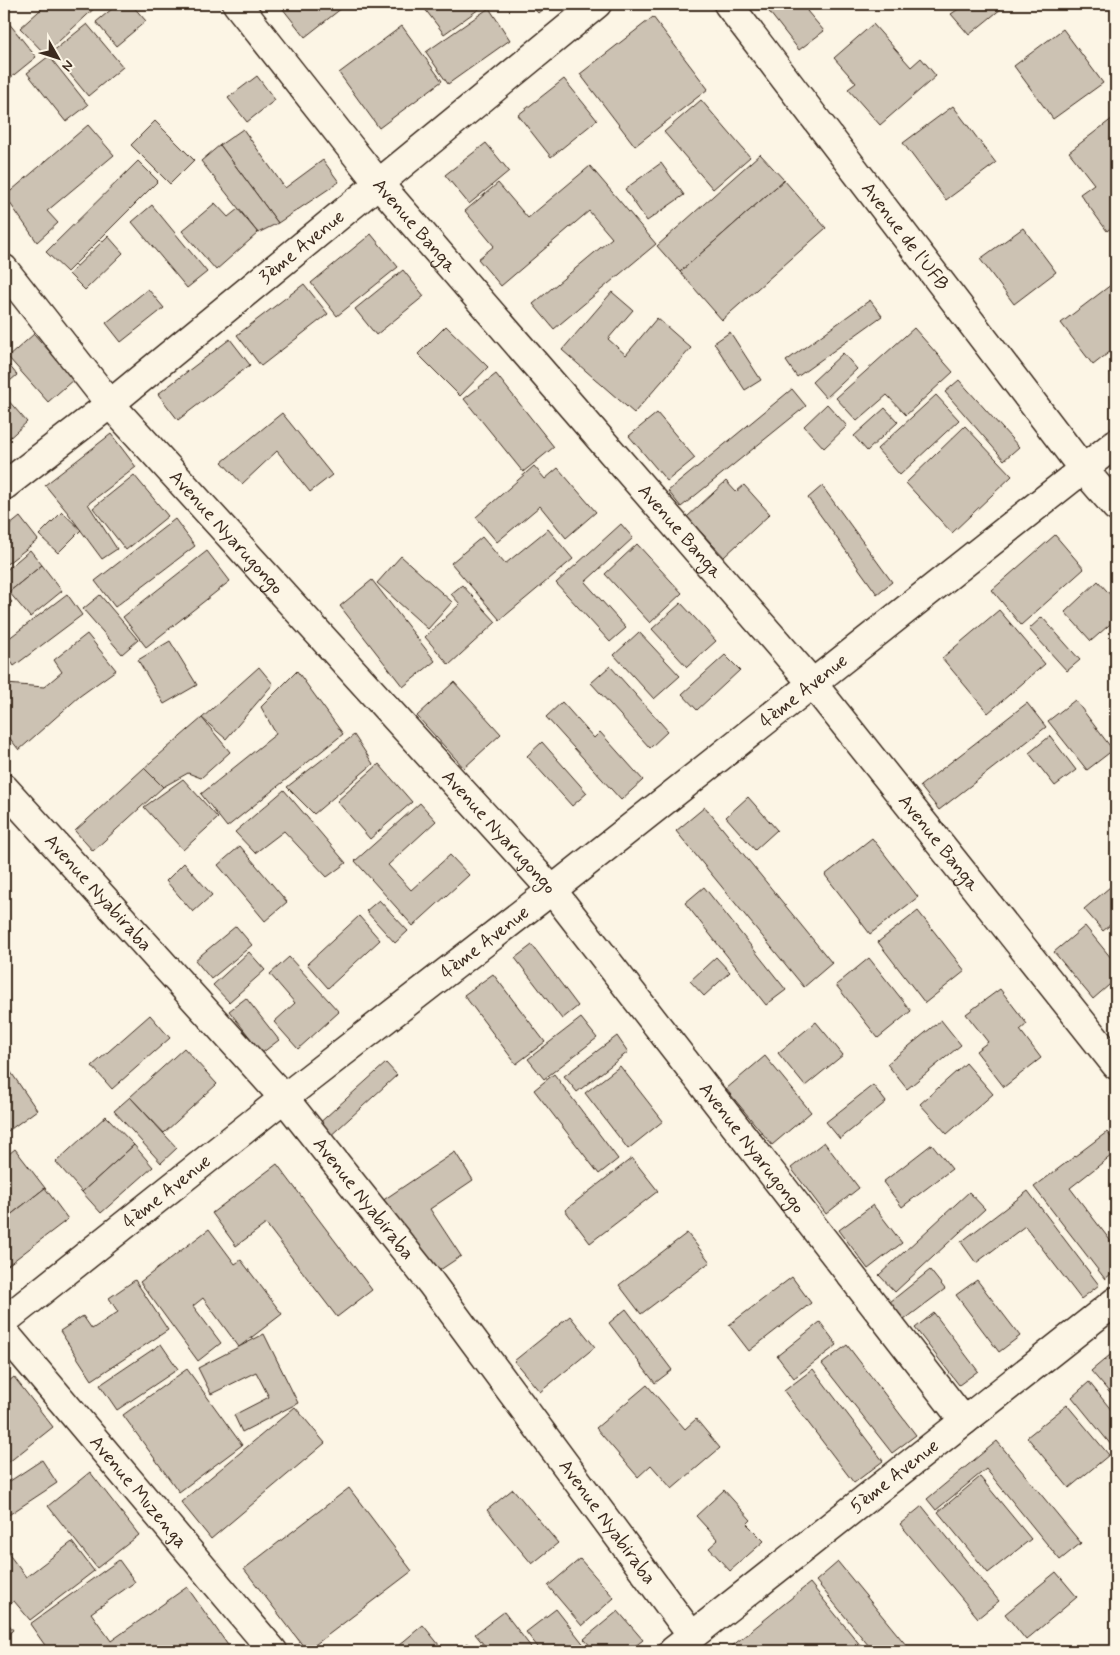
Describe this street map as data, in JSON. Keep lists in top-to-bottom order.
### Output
{
  "streets": {
    "street": [
      "Avenue Banga",
      "Avenue de l'UFB",
      "3ème Avenue",
      "Avenue Nyarugongo",
      "4ème Avenue",
      "Avenue Nyabiraba",
      "5ème Avenue",
      "Avenue Muzenga"
    ]
  },
  "crossings": [
    ["Avenue Banga", "3ème Avenue"],
    ["Avenue Banga", "4ème Avenue"],
    ["Avenue de l'UFB", "4ème Avenue"],
    ["3ème Avenue", "Avenue Nyarugongo"],
    ["Avenue Nyarugongo", "4ème Avenue"],
    ["Avenue Nyarugongo", "5ème Avenue"],
    ["4ème Avenue", "Avenue Nyabiraba"],
    ["Avenue Nyabiraba", "5ème Avenue"]
  ],
  "north": "bottom right"
}
